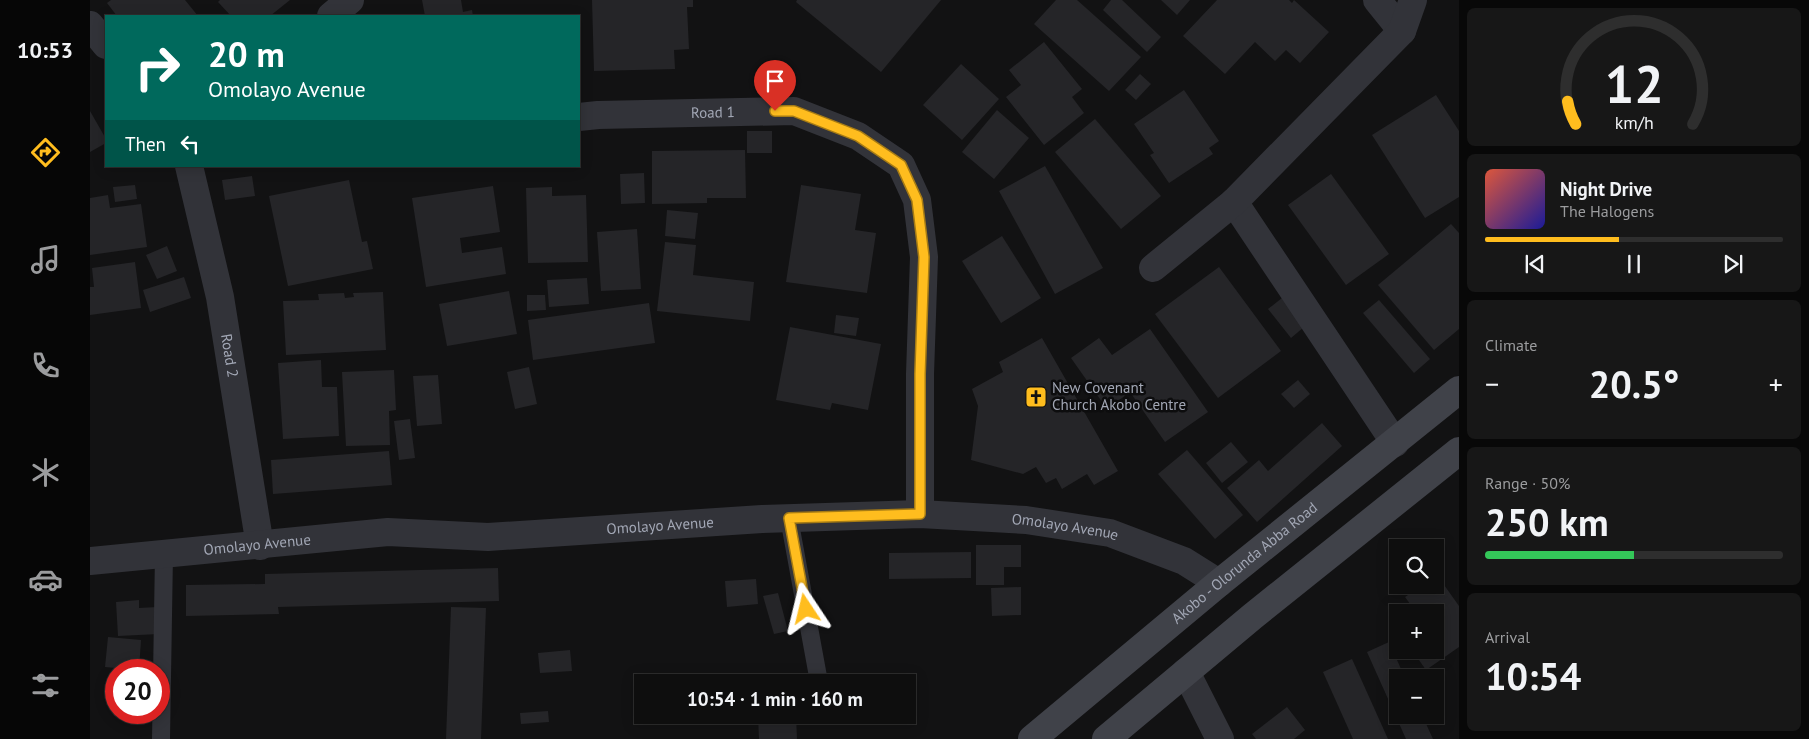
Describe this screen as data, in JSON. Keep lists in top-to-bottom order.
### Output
{
  "streets": {
    "main road": ["Akobo - Olorunda Abba Road"],
    "street": ["Road 1", "Road 2", "Omolayo Avenue"]
  },
  "crossings": [
    ["Road 1", "Omolayo Avenue"],
    ["Road 2", "Omolayo Avenue"],
    ["Omolayo Avenue", "Akobo - Olorunda Abba Road"]
  ],
  "places": {
    "church": ["New Covenant Church Akobo Centre"]
  },
  "page": {
    "tabs": "10:53",
    "turn": ["20 m", "Omolayo Avenue"],
    "then": "Then",
    "song": ["Night Drive", "The Halogens"],
    "tile": [
      "Climate",
      ["Range · 50%", "250 km"],
      ["Arrival", "10:54"]
    ],
    "heat": ["−", "20.5°", "+"],
    "map_buttons": ["+", "−"],
    "limit": "20",
    "trip": "10:54 · 1 min · 160 m",
    "gauge": ["12", "km/h"]
  }
}
